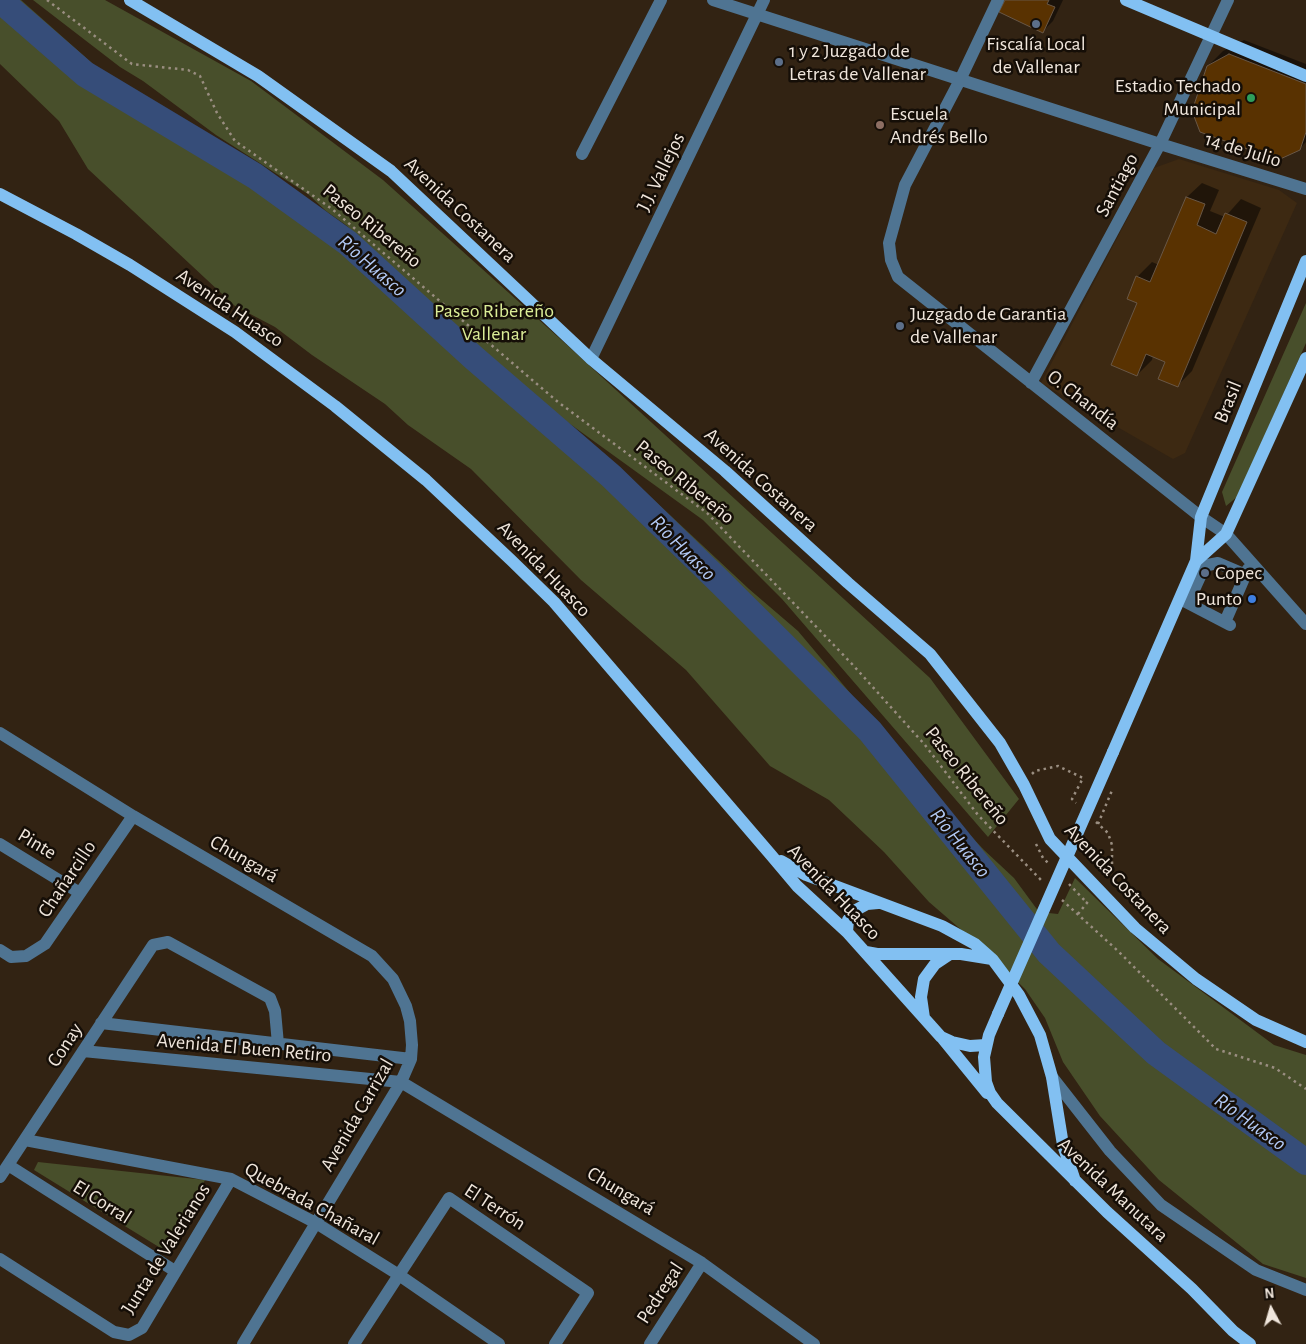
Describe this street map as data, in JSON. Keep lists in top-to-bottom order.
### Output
{
  "streets": {
    "main road": [
      "Avenida Costanera",
      "Avenida Huasco",
      "Brasil",
      "Avenida Manutara"
    ],
    "street": [
      "14 de Julio",
      "J.J. Vallejos",
      "Santiago",
      "O. Chandía",
      "Pinte",
      "Chungará",
      "Chañarcillo",
      "Conay",
      "Avenida El Buen Retiro",
      "Avenida Carrizal",
      "El Corral",
      "Quebrada Chañaral",
      "El Terrón",
      "Junta de Valerianos",
      "Pedregal"
    ],
    "path": ["Paseo Ribereño"]
  },
  "crossings": [
    ["14 de Julio", "J.J. Vallejos"],
    ["14 de Julio", "Santiago"],
    ["14 de Julio", "O. Chandía"],
    ["J.J. Vallejos", "Avenida Costanera"],
    ["Santiago", "O. Chandía"],
    ["Avenida Huasco", "Brasil"],
    ["Avenida Huasco", "Avenida Manutara"],
    ["O. Chandía", "Brasil"],
    ["Brasil", "Avenida Manutara"],
    ["Pinte", "Chañarcillo"],
    ["Chungará", "Chañarcillo"],
    ["Chungará", "Avenida El Buen Retiro"],
    ["Chungará", "Avenida Carrizal"],
    ["Chungará", "Pedregal"],
    ["Conay", "Avenida El Buen Retiro"],
    ["Conay", "El Corral"],
    ["Conay", "Quebrada Chañaral"],
    ["Avenida El Buen Retiro", "Avenida Carrizal"],
    ["Avenida Carrizal", "Quebrada Chañaral"],
    ["El Corral", "Junta de Valerianos"],
    ["Quebrada Chañaral", "El Terrón"],
    ["Quebrada Chañaral", "Junta de Valerianos"]
  ],
  "water": ["Río Huasco"],
  "parks": ["Paseo Ribereño Vallenar"],
  "places": [
    "Fiscalía Local de Vallenar",
    "1 y 2 Juzgado de Letras de Vallenar",
    "Estadio Techado Municipal",
    "Escuela Andrés Bello",
    "Juzgado de Garantia de Vallenar",
    "Copec",
    "Punto"
  ],
  "north": "top"
}
